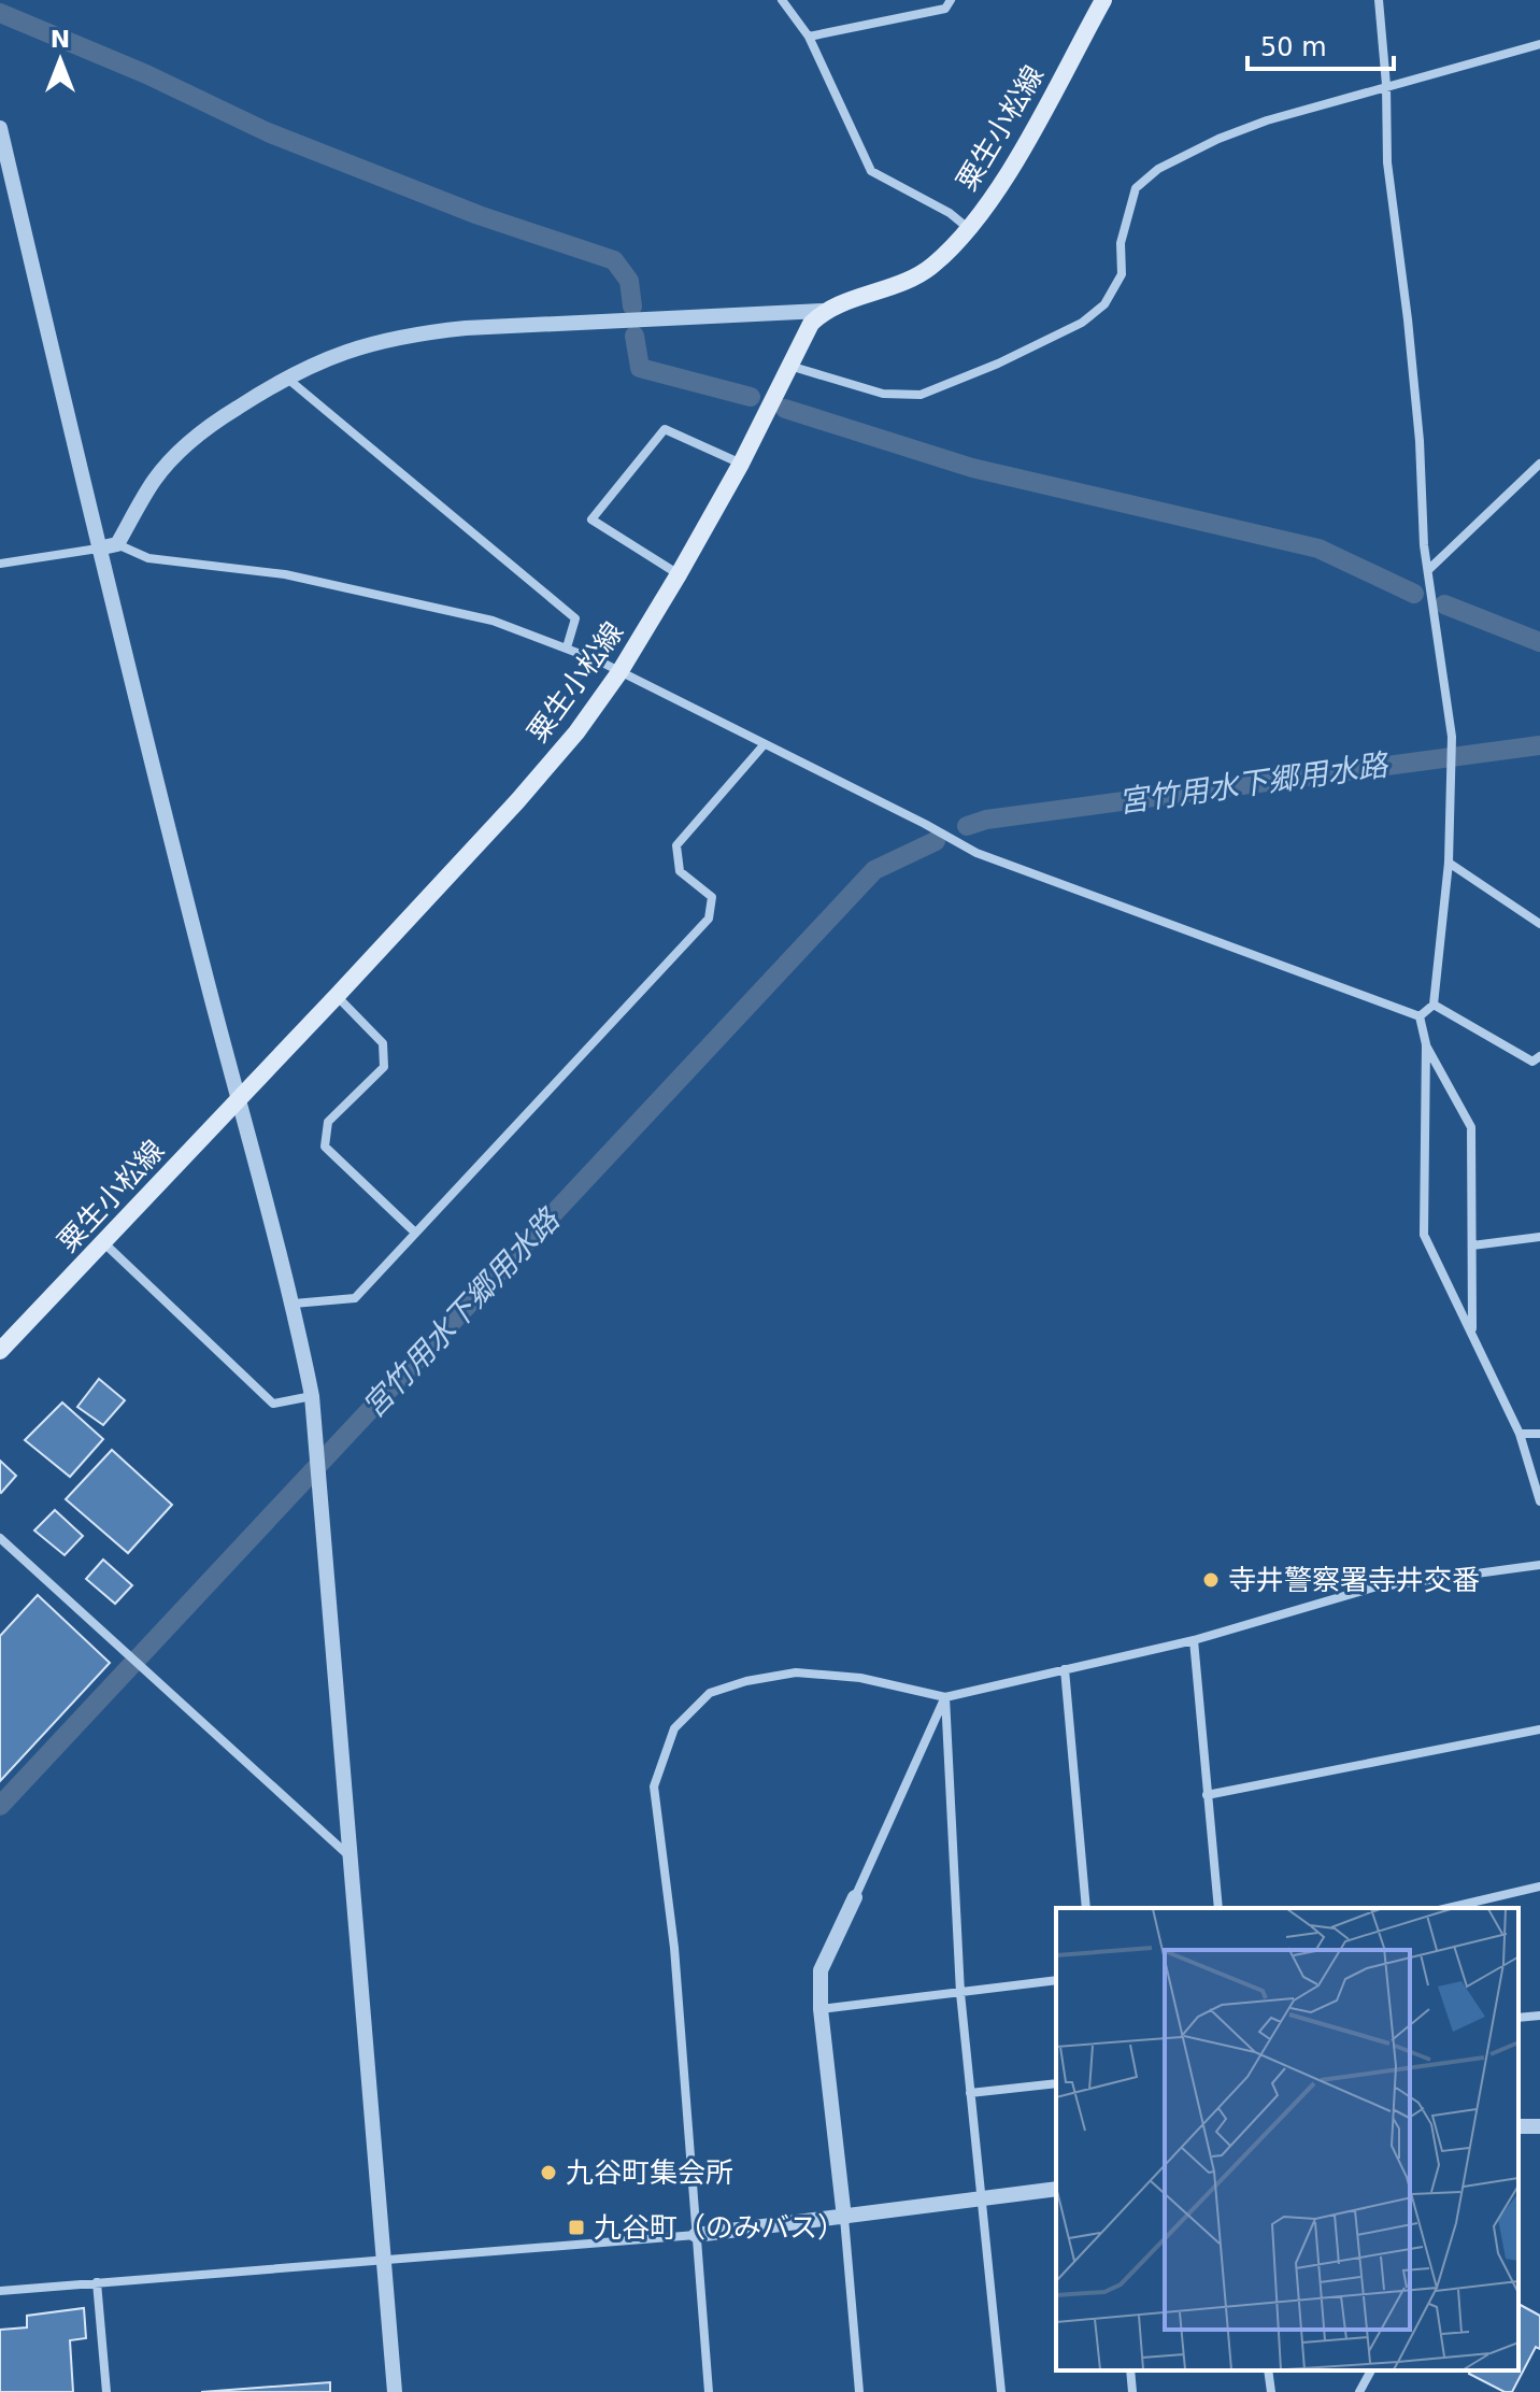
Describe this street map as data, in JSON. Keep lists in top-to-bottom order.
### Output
{
  "streets": {
    "main road": ["粟生小松線"]
  },
  "water": ["宮竹用水下郷用水路"],
  "places": {
    "other": ["寺井警察署寺井交番", "九谷町集会所"],
    "transit": ["九谷町（のみバス）"]
  },
  "scale_bar": "50 m",
  "north": "top"
}
